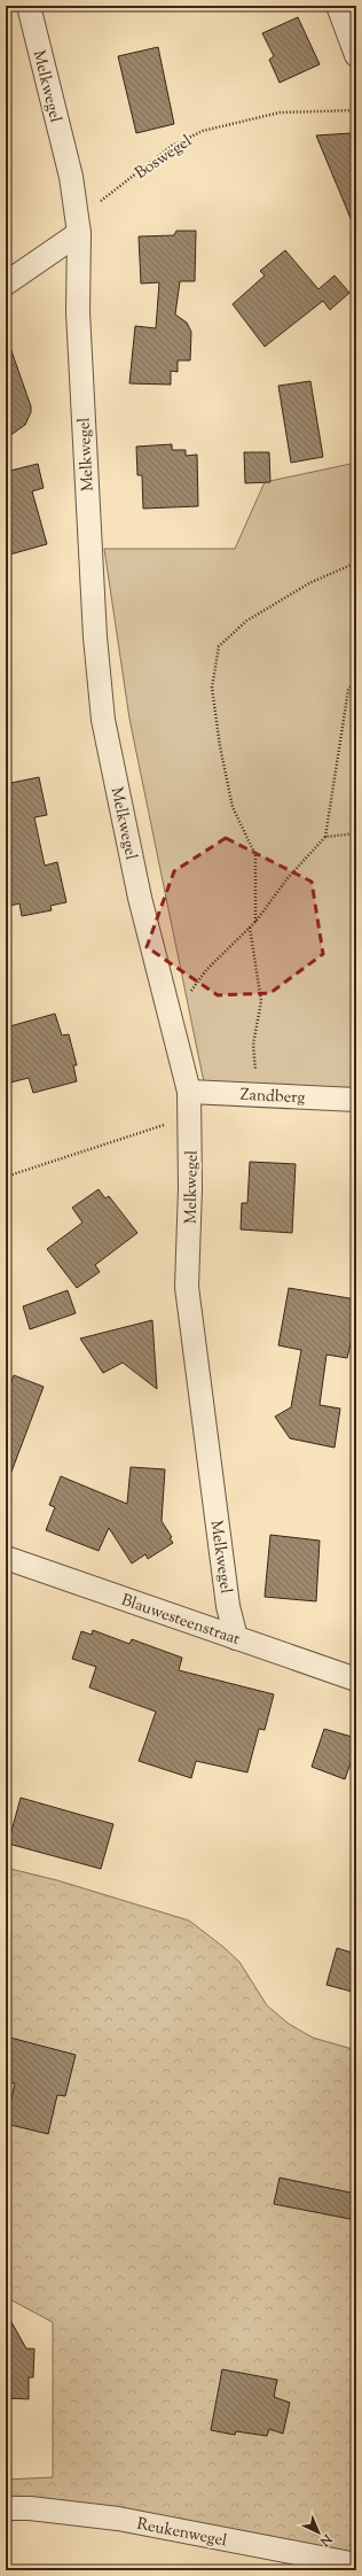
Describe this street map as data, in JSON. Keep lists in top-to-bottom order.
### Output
{
  "streets": {
    "street": [
      "Melkwegel",
      "Zandberg",
      "Blauwesteenstraat",
      "Reukenwegel"
    ],
    "path": ["Boswegel"]
  },
  "crossings": [
    ["Melkwegel", "Boswegel"],
    ["Melkwegel", "Zandberg"],
    ["Melkwegel", "Blauwesteenstraat"]
  ],
  "north": "bottom right"
}
